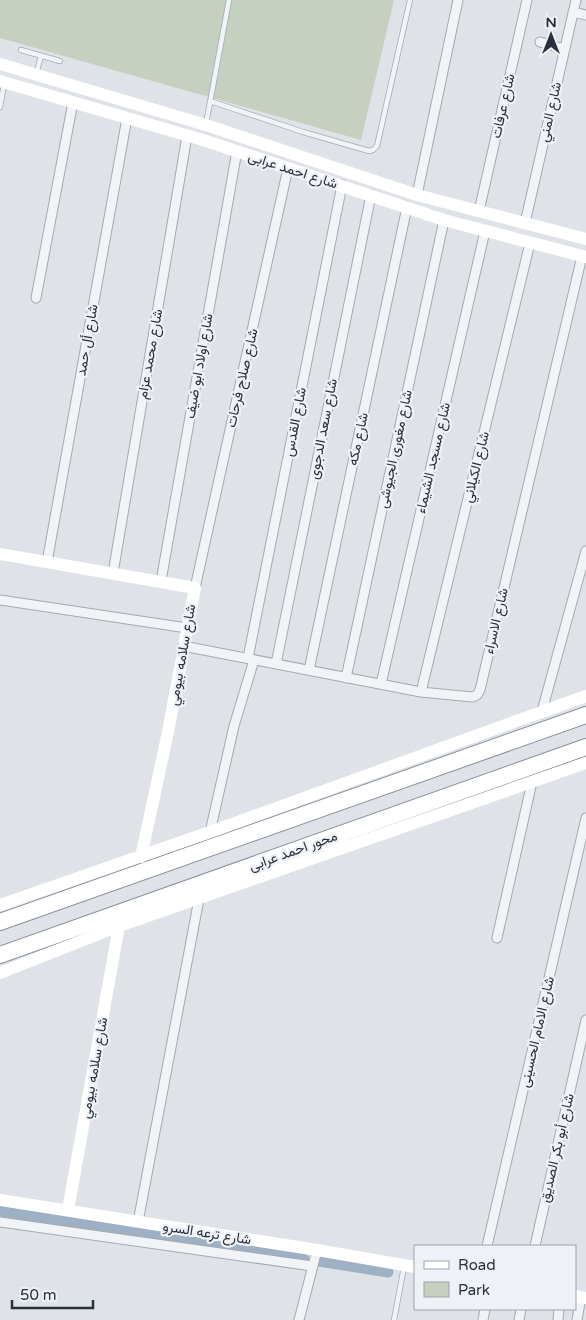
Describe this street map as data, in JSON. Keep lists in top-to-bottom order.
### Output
{
  "streets": {
    "highway": ["محور احمد عرابى"],
    "street": [
      "شارع عرفات",
      "شارع المني",
      "شارع احمد عرابى",
      "شارع أل حمد",
      "شارع محمد عزام",
      "شارع اولاد ابو ضيف",
      "شارع صلاح فرحات",
      "شارع القدس",
      "شارع سعد الدجوى",
      "شارع مكه",
      "شارع مغورى الجيوشى",
      "شارع مسجد الشيماء",
      "شارع الكيلاني",
      "شارع الاسراء",
      "شارع سلامه بيومي",
      "شارع الامام الحسينى",
      "شارع أبو بكر الصديق",
      "شارع ترعه السرو"
    ]
  },
  "crossings": [
    ["شارع عرفات", "شارع احمد عرابى"],
    ["شارع المني", "شارع احمد عرابى"],
    ["شارع احمد عرابى", "شارع أل حمد"],
    ["شارع احمد عرابى", "شارع محمد عزام"],
    ["شارع احمد عرابى", "شارع اولاد ابو ضيف"],
    ["شارع احمد عرابى", "شارع صلاح فرحات"],
    ["شارع احمد عرابى", "شارع القدس"],
    ["شارع احمد عرابى", "شارع سعد الدجوى"],
    ["شارع احمد عرابى", "شارع مكه"],
    ["شارع احمد عرابى", "شارع مغورى الجيوشى"],
    ["شارع احمد عرابى", "شارع مسجد الشيماء"],
    ["شارع احمد عرابى", "شارع الكيلاني"],
    ["شارع احمد عرابى", "شارع الاسراء"],
    ["شارع أل حمد", "شارع سلامه بيومي"],
    ["شارع محمد عزام", "شارع سلامه بيومي"],
    ["شارع اولاد ابو ضيف", "شارع سلامه بيومي"],
    ["شارع صلاح فرحات", "شارع سلامه بيومي"],
    ["شارع القدس", "شارع الاسراء"],
    ["شارع سعد الدجوى", "شارع الاسراء"],
    ["شارع مكه", "شارع الاسراء"],
    ["شارع مغورى الجيوشى", "شارع الاسراء"],
    ["شارع مسجد الشيماء", "شارع الاسراء"],
    ["شارع الكيلاني", "شارع الاسراء"],
    ["شارع الاسراء", "شارع سلامه بيومي"],
    ["شارع سلامه بيومي", "شارع ترعه السرو"]
  ],
  "legend": ["Road", "Park"],
  "scale_bar": "50 m",
  "north": "top"
}
